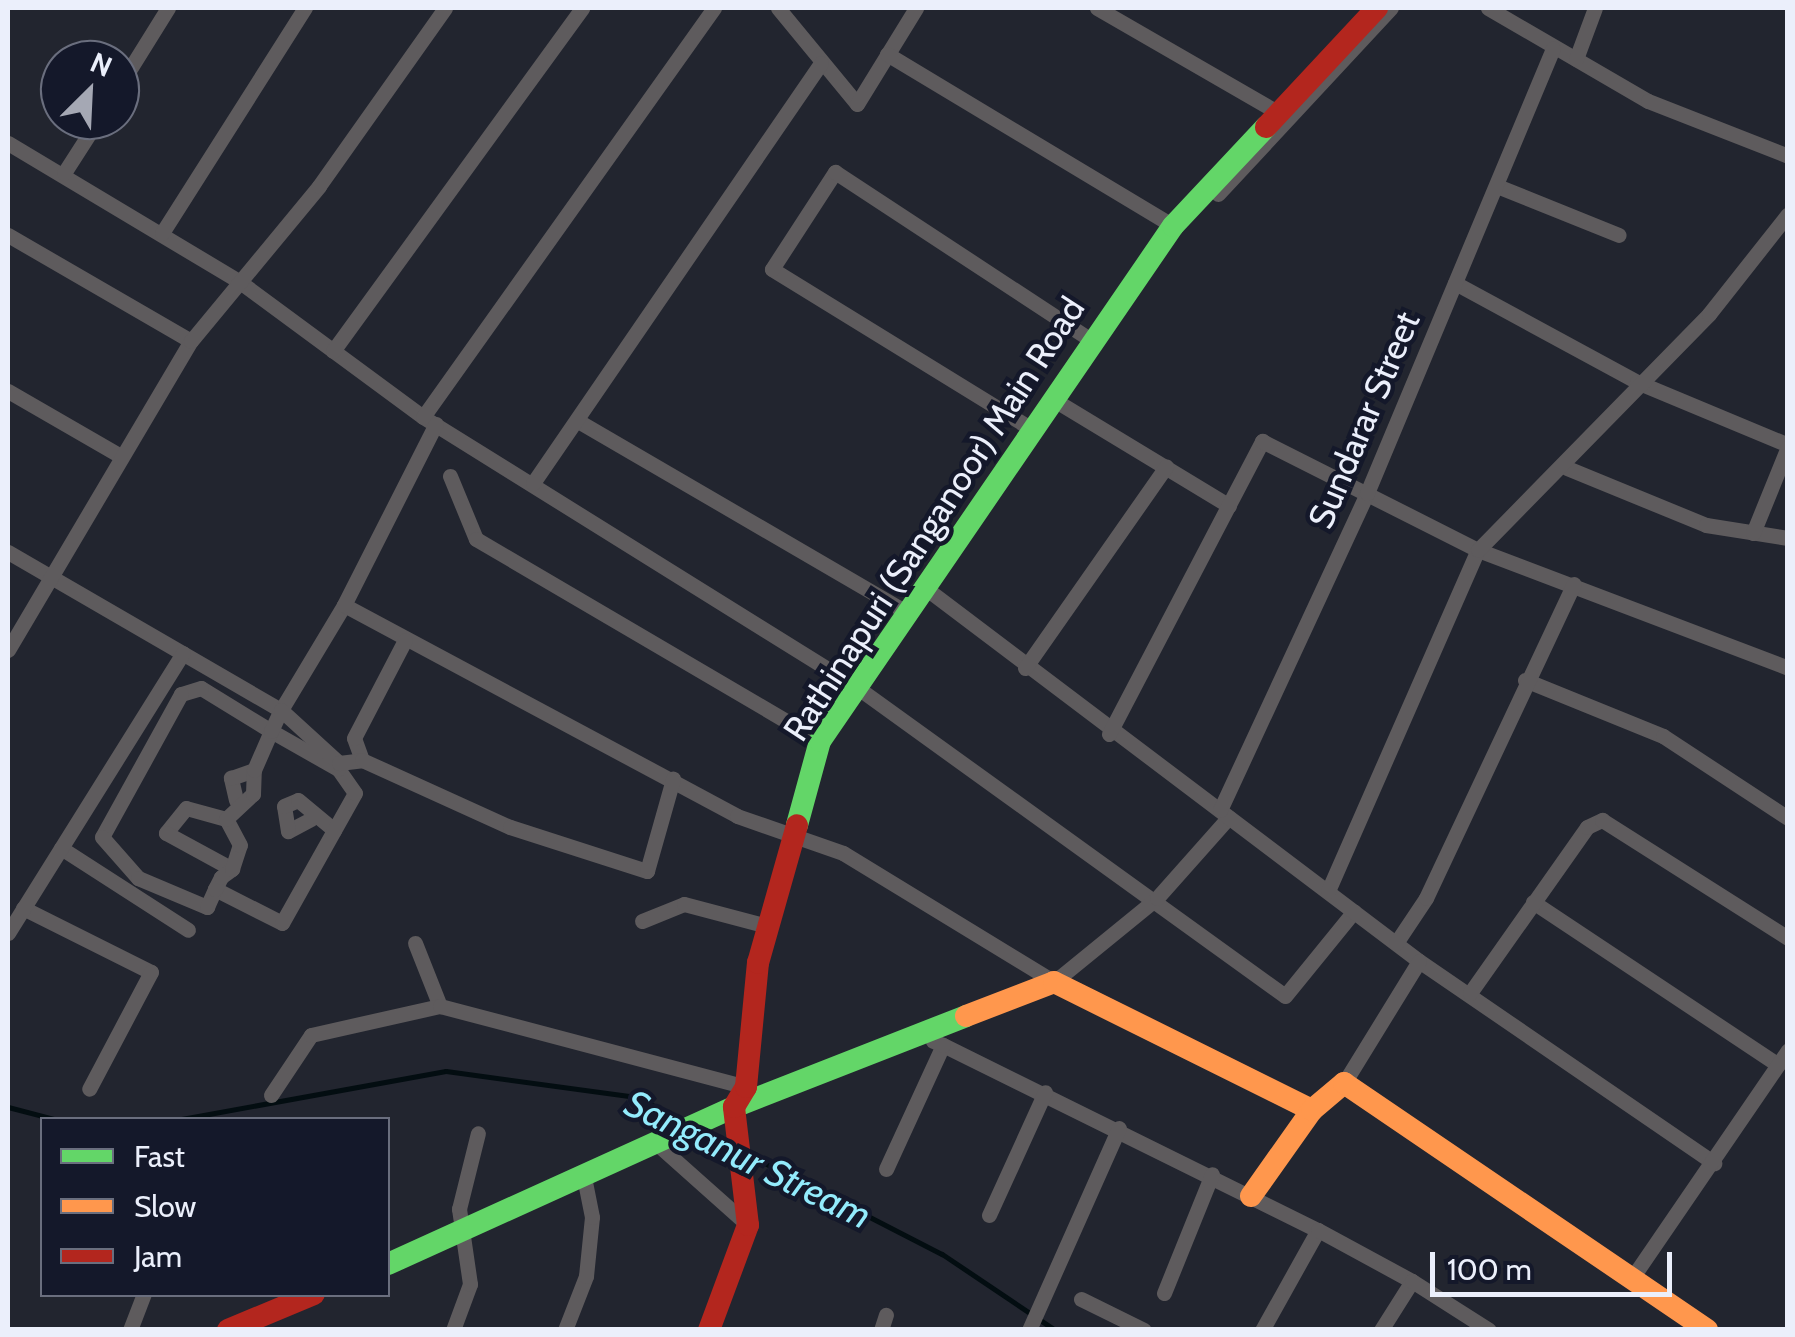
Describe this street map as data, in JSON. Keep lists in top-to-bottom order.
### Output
{
  "streets": {
    "street": ["Sundarar Street", "Rathinapuri (Sanganoor) Main Road"]
  },
  "water": ["Sanganur Stream"],
  "legend": ["Fast", "Slow", "Jam"],
  "scale_bar": "100 m",
  "north": "top right"
}
